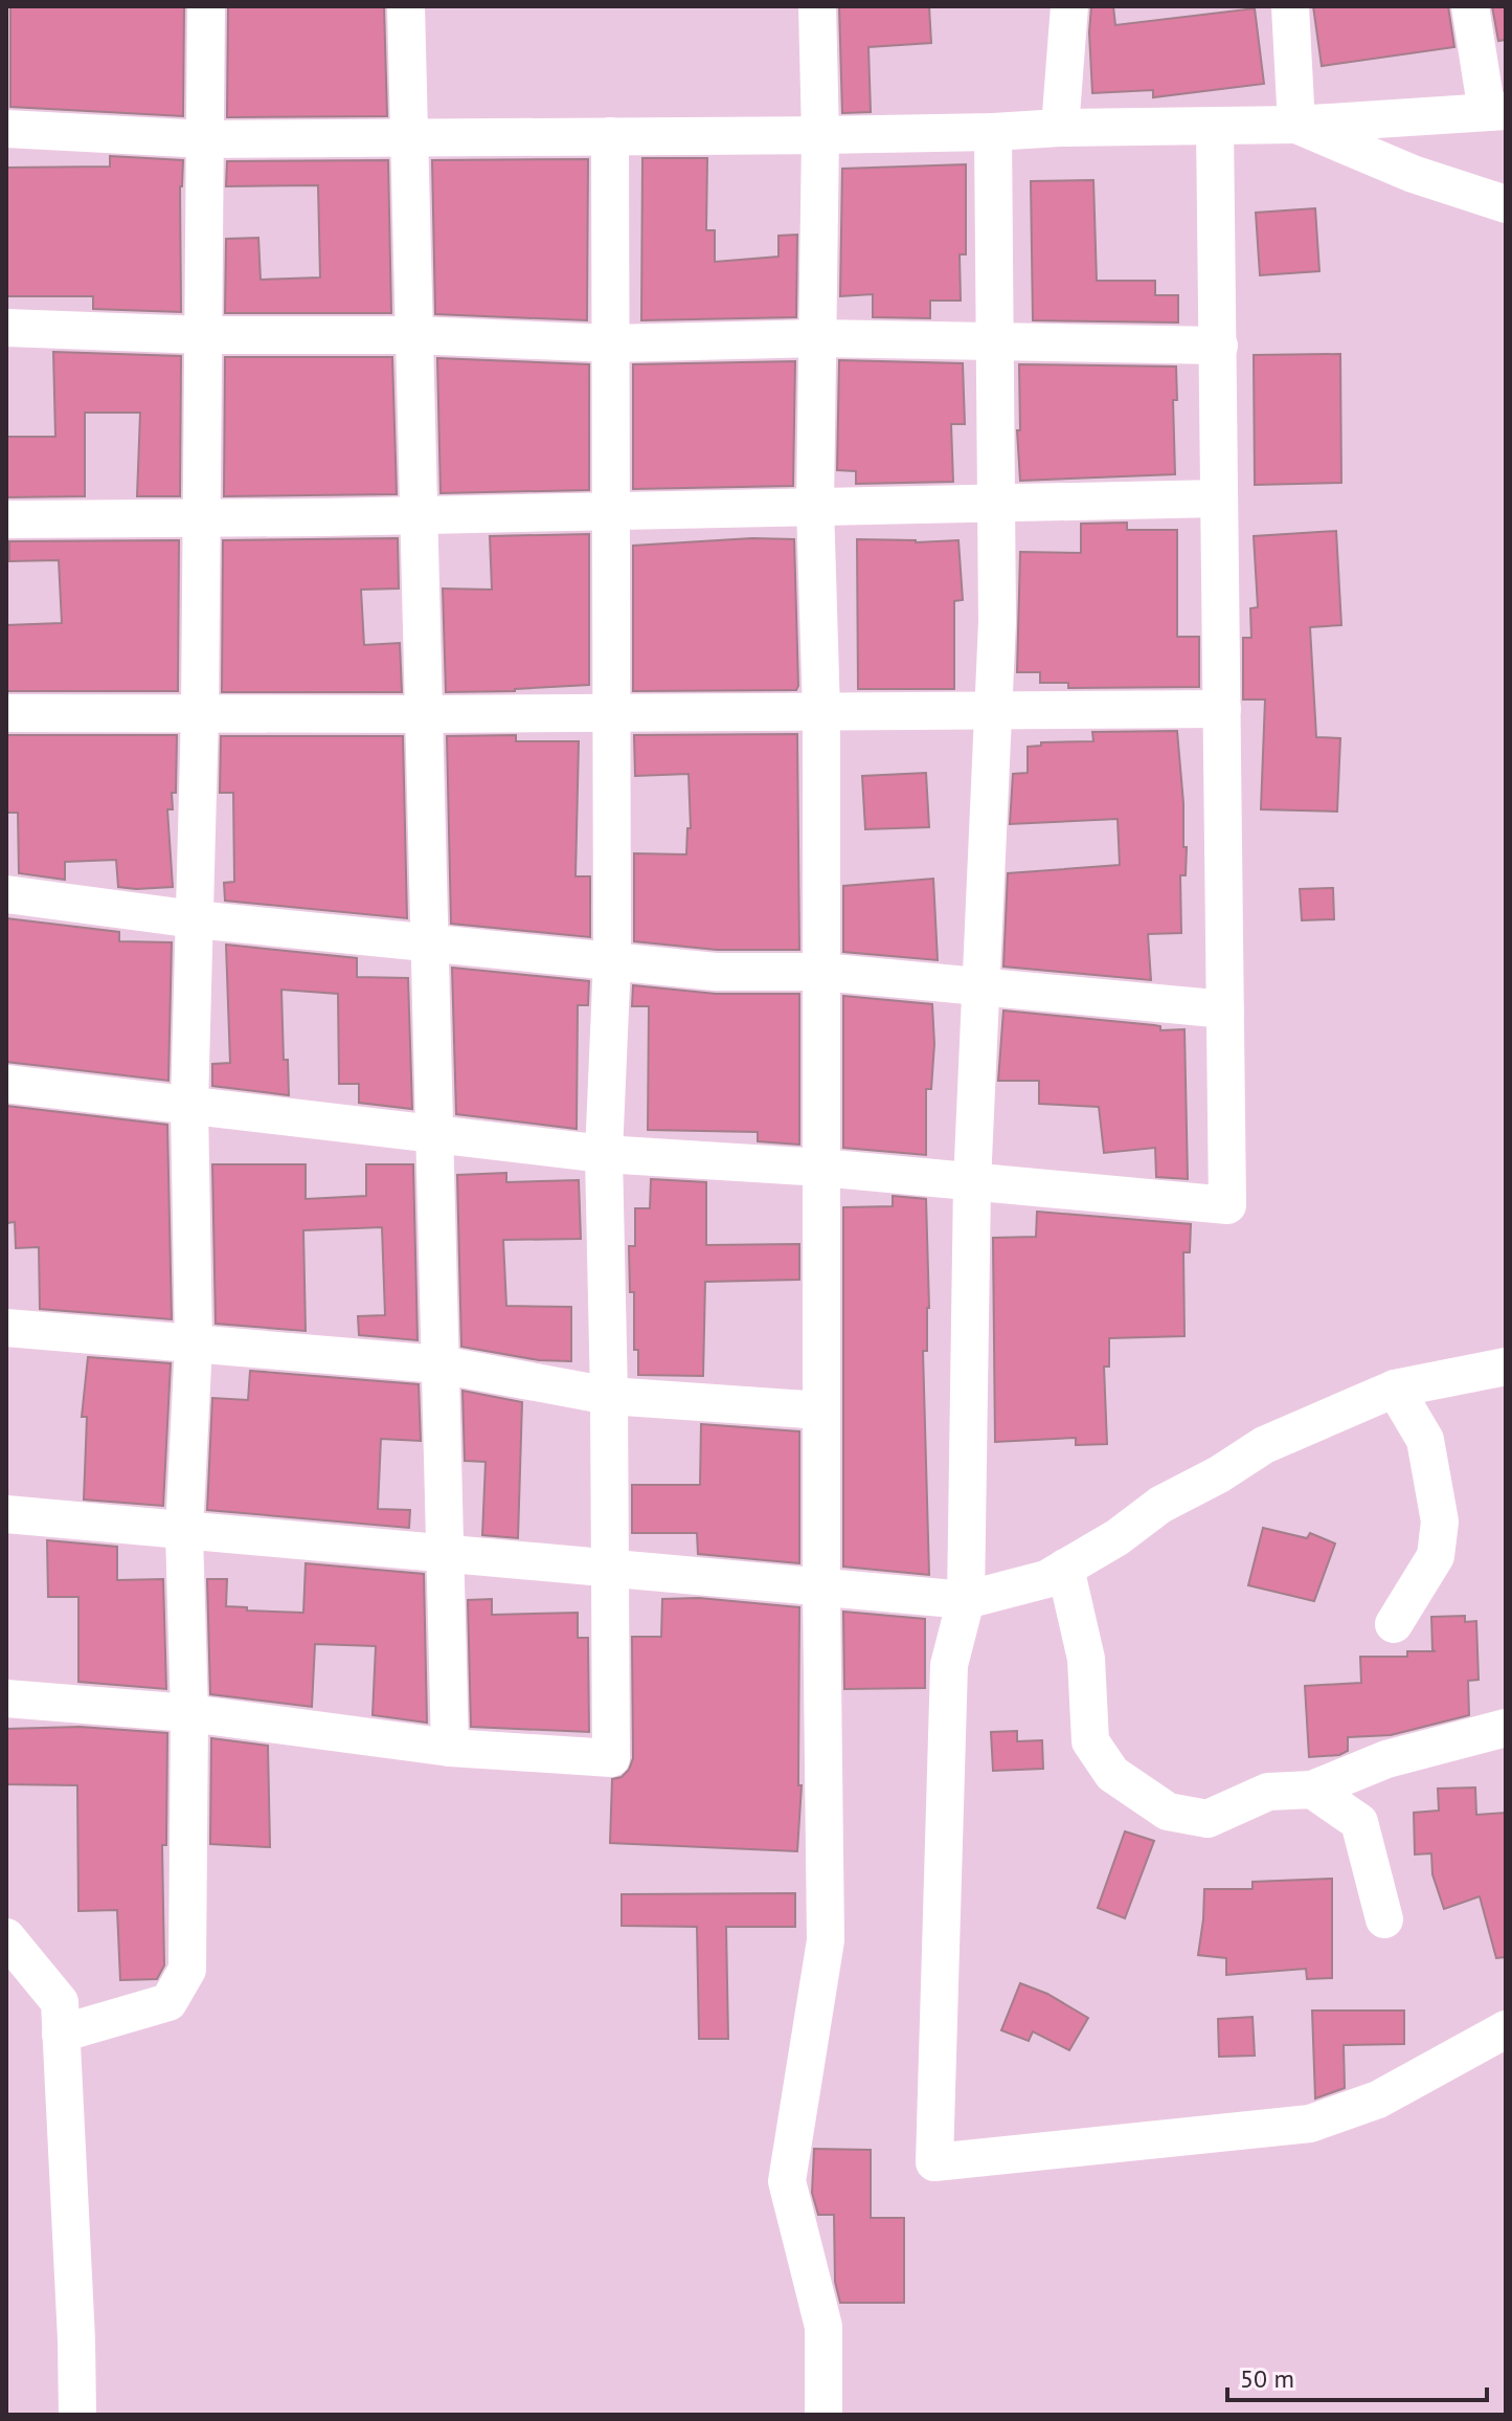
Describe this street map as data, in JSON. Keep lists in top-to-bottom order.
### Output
{
  "scale_bar": "50 m"
}
